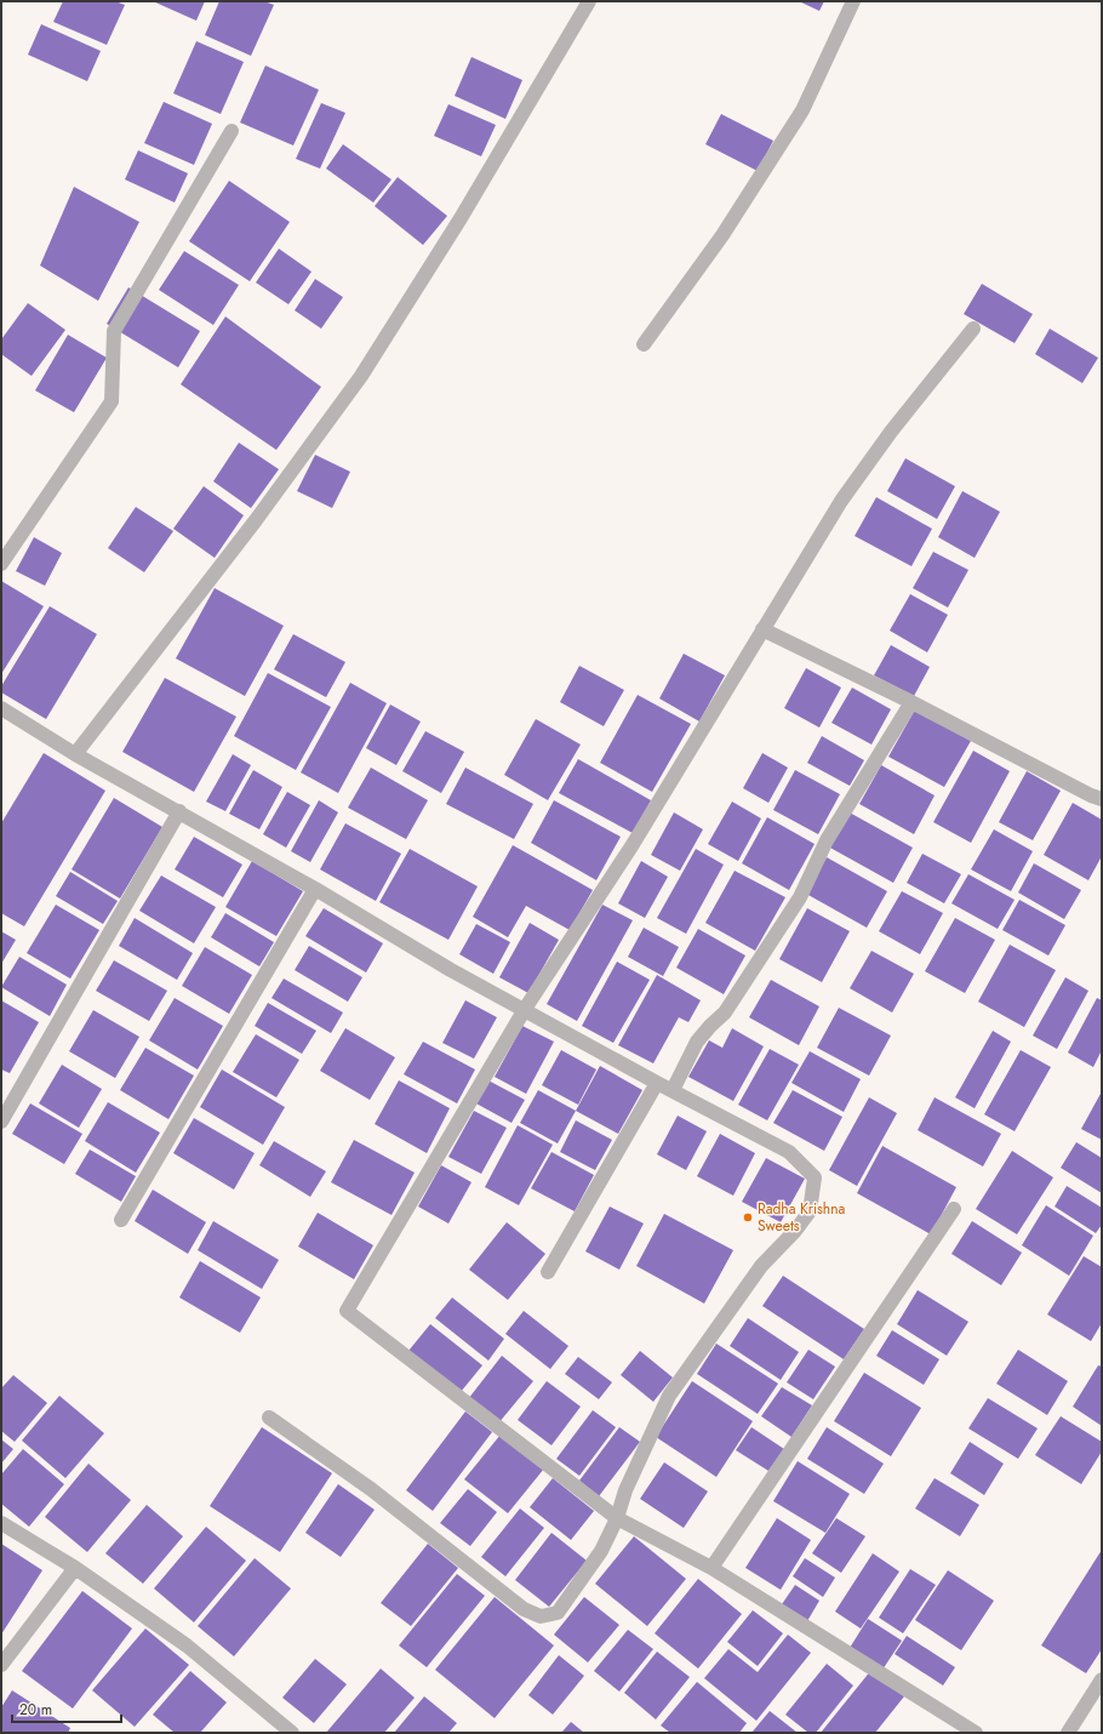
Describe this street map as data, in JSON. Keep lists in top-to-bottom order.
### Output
{
  "places": ["Radha Krishna Sweets"],
  "scale_bar": "20 m"
}
